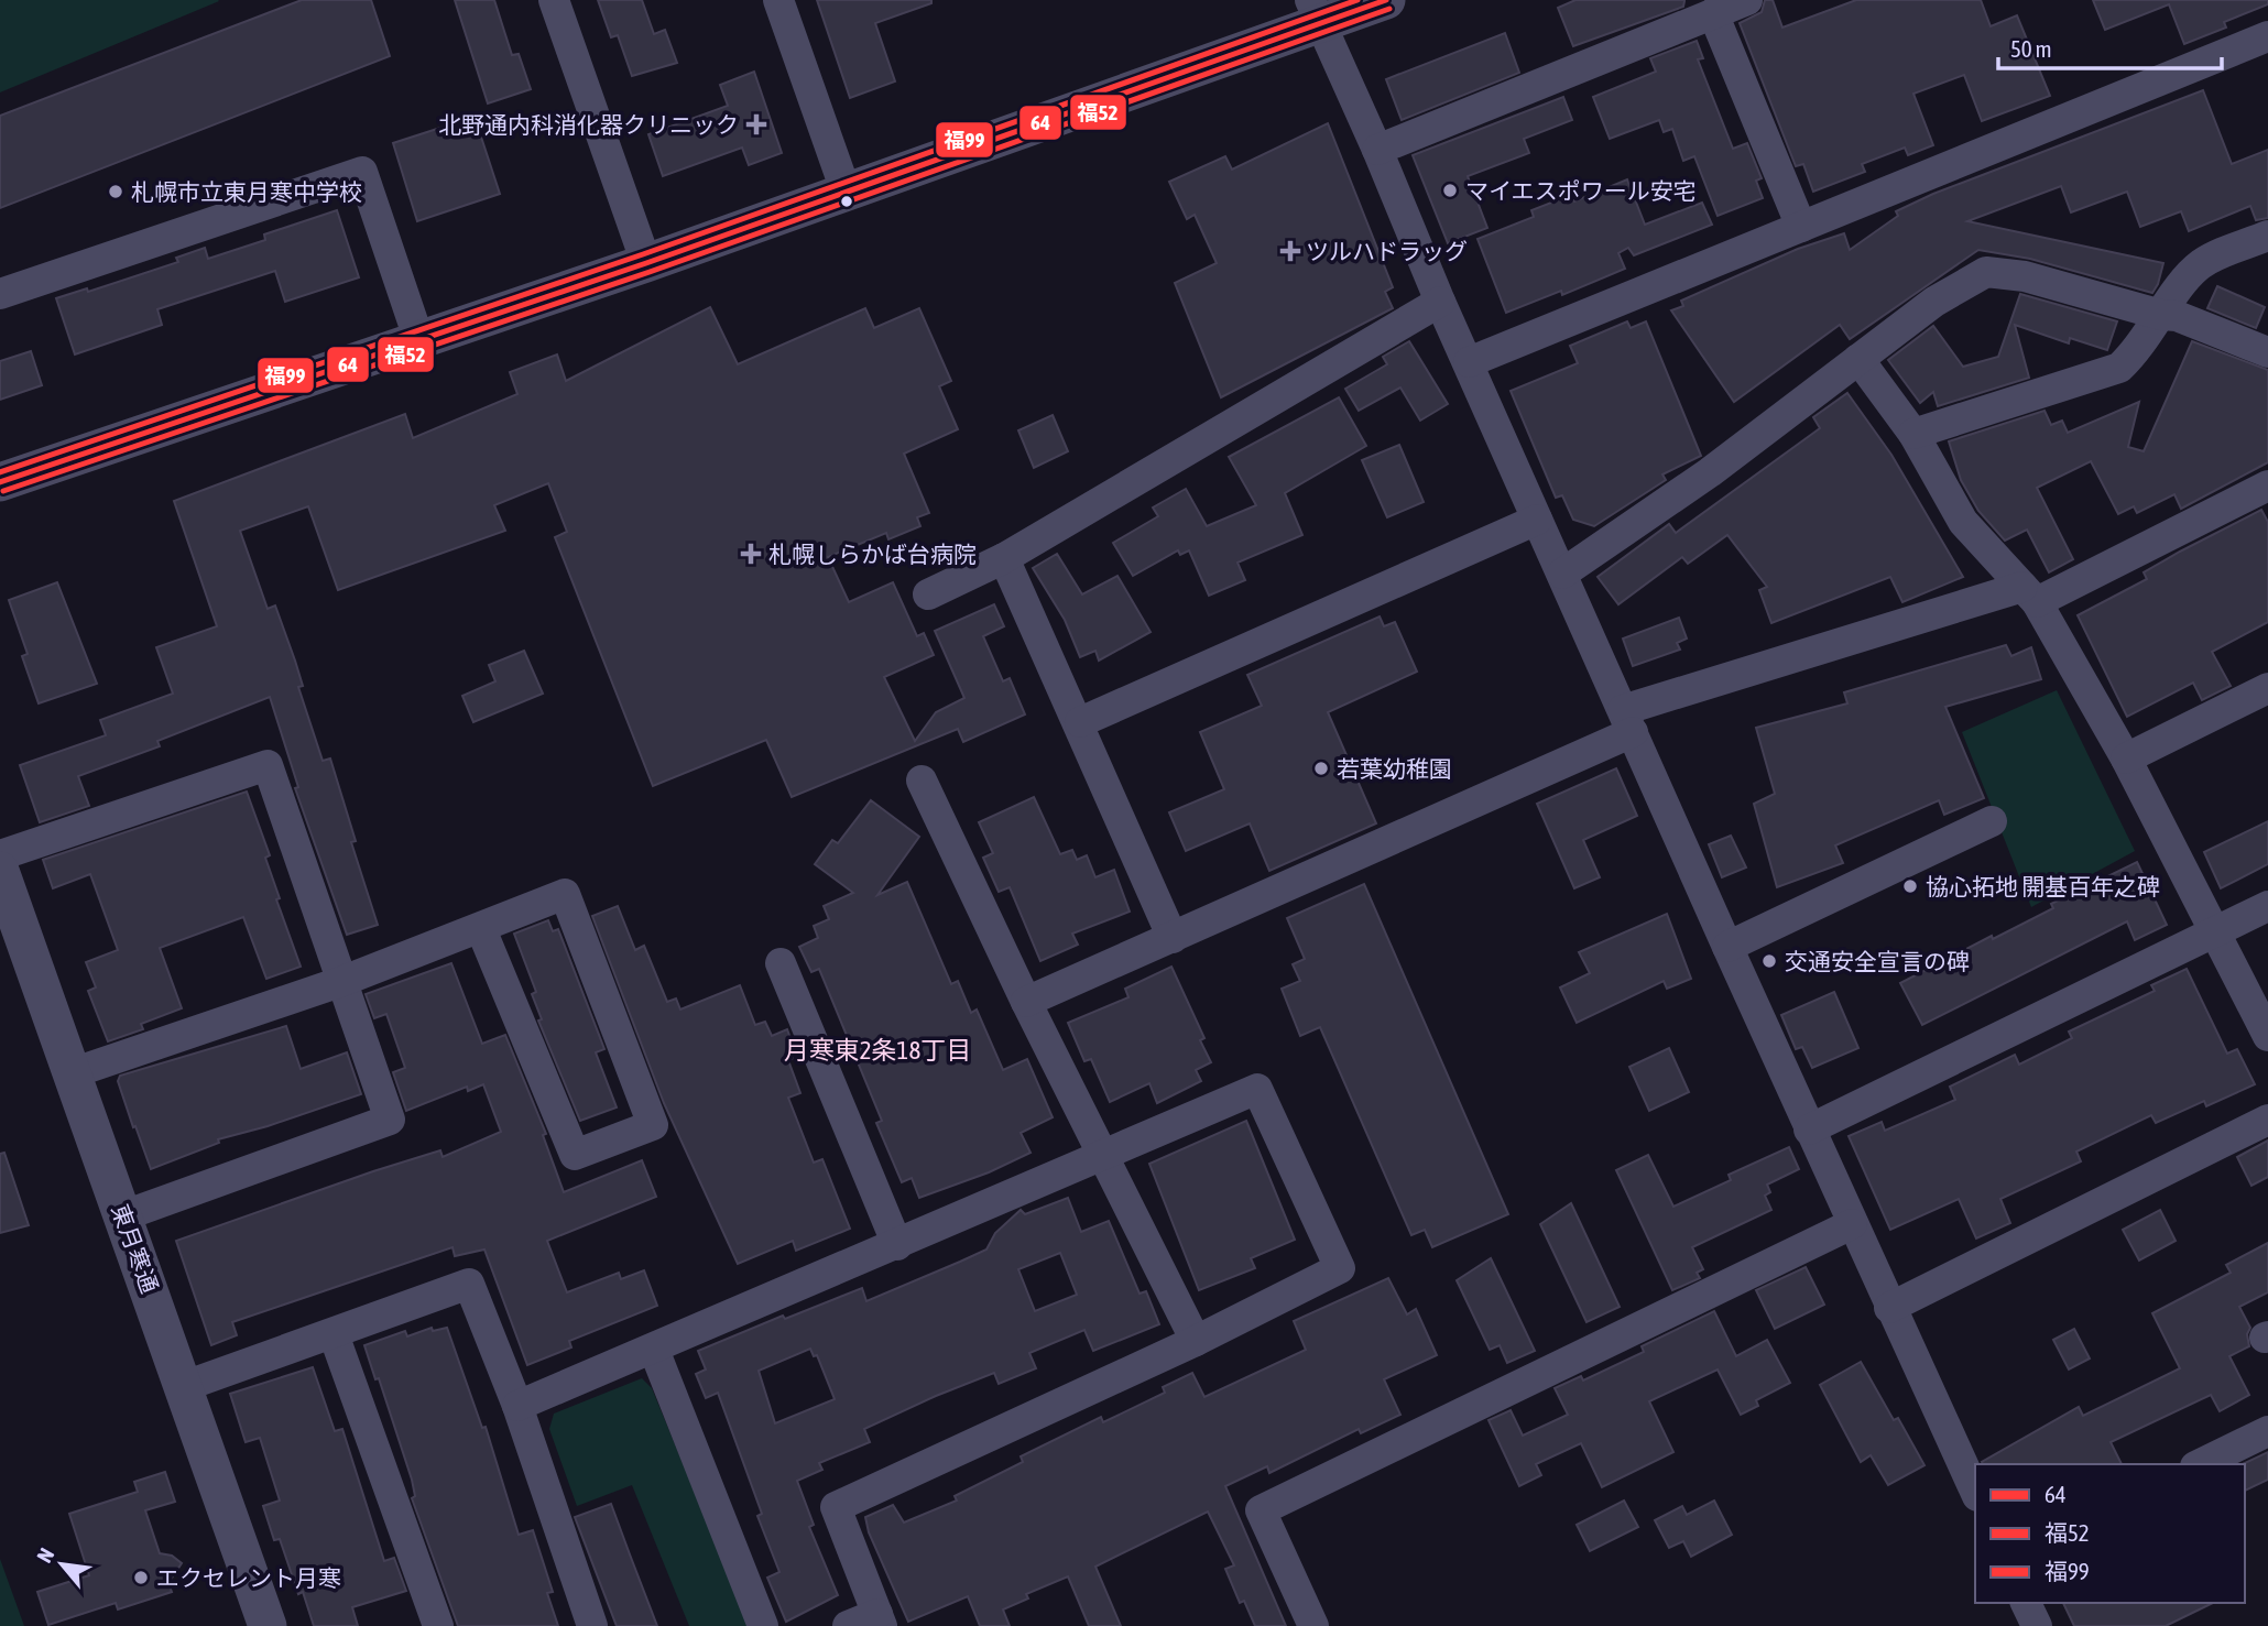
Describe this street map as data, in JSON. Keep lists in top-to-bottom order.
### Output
{
  "streets": {
    "street": ["東月寒通"]
  },
  "districts": ["月寒東2条18丁目"],
  "places": {
    "health": ["北野通内科消化器クリニック", "ツルハドラッグ", "札幌しらかば台病院"],
    "other": [
      "マイエスポワール安宅",
      "札幌市立東月寒中学校",
      "若葉幼稚園",
      "協心拓地 開基百年之碑",
      "交通安全宣言の碑",
      "エクセレント月寒"
    ]
  },
  "lines": ["transit line 64", "transit line 福99", "transit line 福52"],
  "legend": ["64", "福52", "福99"],
  "scale_bar": "50 m",
  "north": "top left"
}
